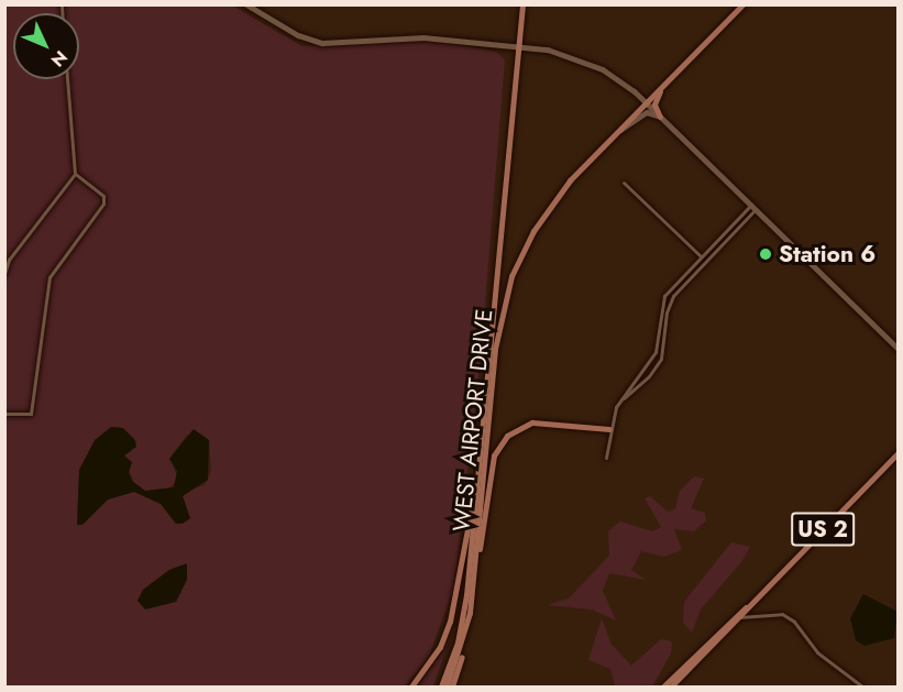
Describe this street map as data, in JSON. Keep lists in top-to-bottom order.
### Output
{
  "streets": {
    "main road": ["WEST AIRPORT DRIVE", "US 2"]
  },
  "places": ["Station 6"],
  "north": "bottom right"
}
